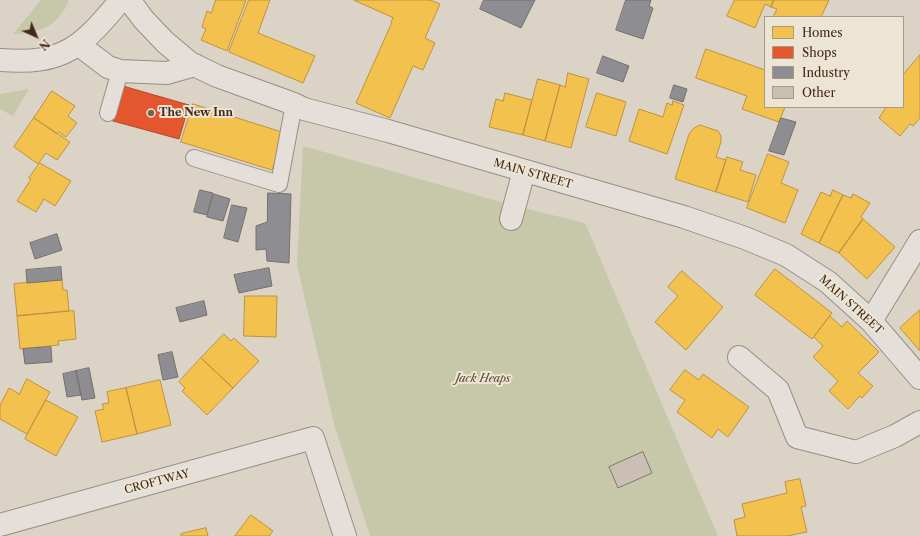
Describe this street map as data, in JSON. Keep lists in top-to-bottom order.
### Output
{
  "streets": {
    "street": ["MAIN STREET", "CROFTWAY"]
  },
  "parks": ["Jack Heaps"],
  "places": ["The New Inn"],
  "legend": [
    "Homes",
    "Shops",
    "Industry",
    "Other"
  ],
  "north": "bottom right"
}
